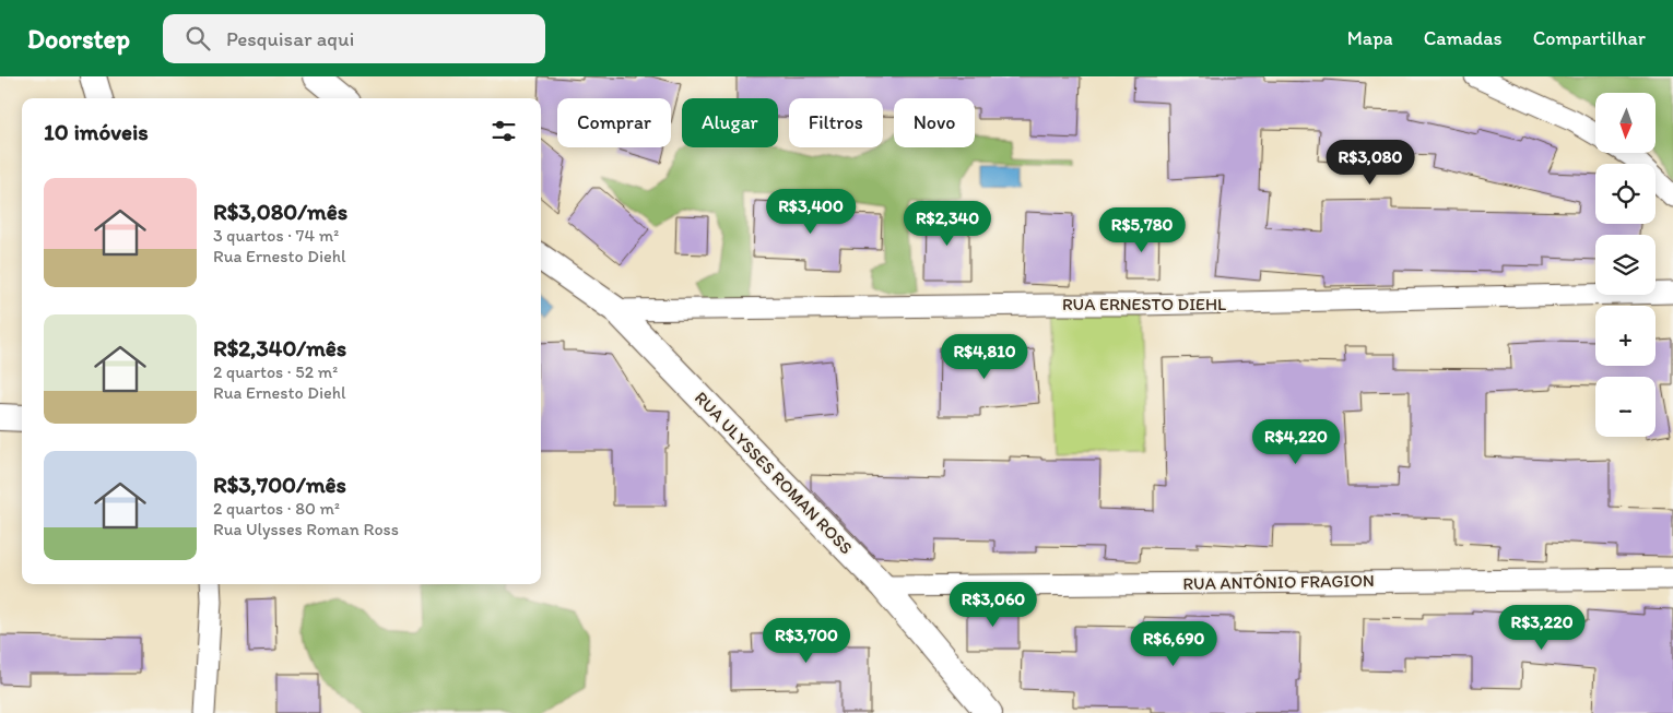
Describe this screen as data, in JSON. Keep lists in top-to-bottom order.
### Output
{
  "streets": {
    "street": ["RUA ERNESTO DIEHL", "RUA ULYSSES ROMAN ROSS", "RUA ANTÔNIO FRAGION"]
  },
  "crossings": [
    ["RUA ERNESTO DIEHL", "RUA ULYSSES ROMAN ROSS"],
    ["RUA ULYSSES ROMAN ROSS", "RUA ANTÔNIO FRAGION"]
  ],
  "north": "bottom",
  "page": {
    "header": "Doorstep",
    "search": "Pesquisar aqui",
    "nav": ["Mapa", "Camadas", "Compartilhar"],
    "map_buttons": ["+", "−"],
    "chip": [
      "Comprar",
      "Alugar",
      "Filtros",
      "Novo"
    ],
    "heading": "10 imóveis",
    "price": [
      "R$3,080",
      "R$3,400",
      "R$2,340",
      "R$5,780",
      "R$4,810",
      "R$4,220",
      "R$3,060",
      "R$3,220",
      "R$3,700",
      "R$6,690"
    ],
    "list": [
      {
        "name": "R$3,080/mês",
        "note": "3 quartos · 74 m² · Rua Ernesto Diehl"
      },
      {
        "name": "R$2,340/mês",
        "note": "2 quartos · 52 m² · Rua Ernesto Diehl"
      },
      {
        "name": "R$3,700/mês",
        "note": "2 quartos · 80 m² · Rua Ulysses Roman Ross"
      }
    ]
  }
}
